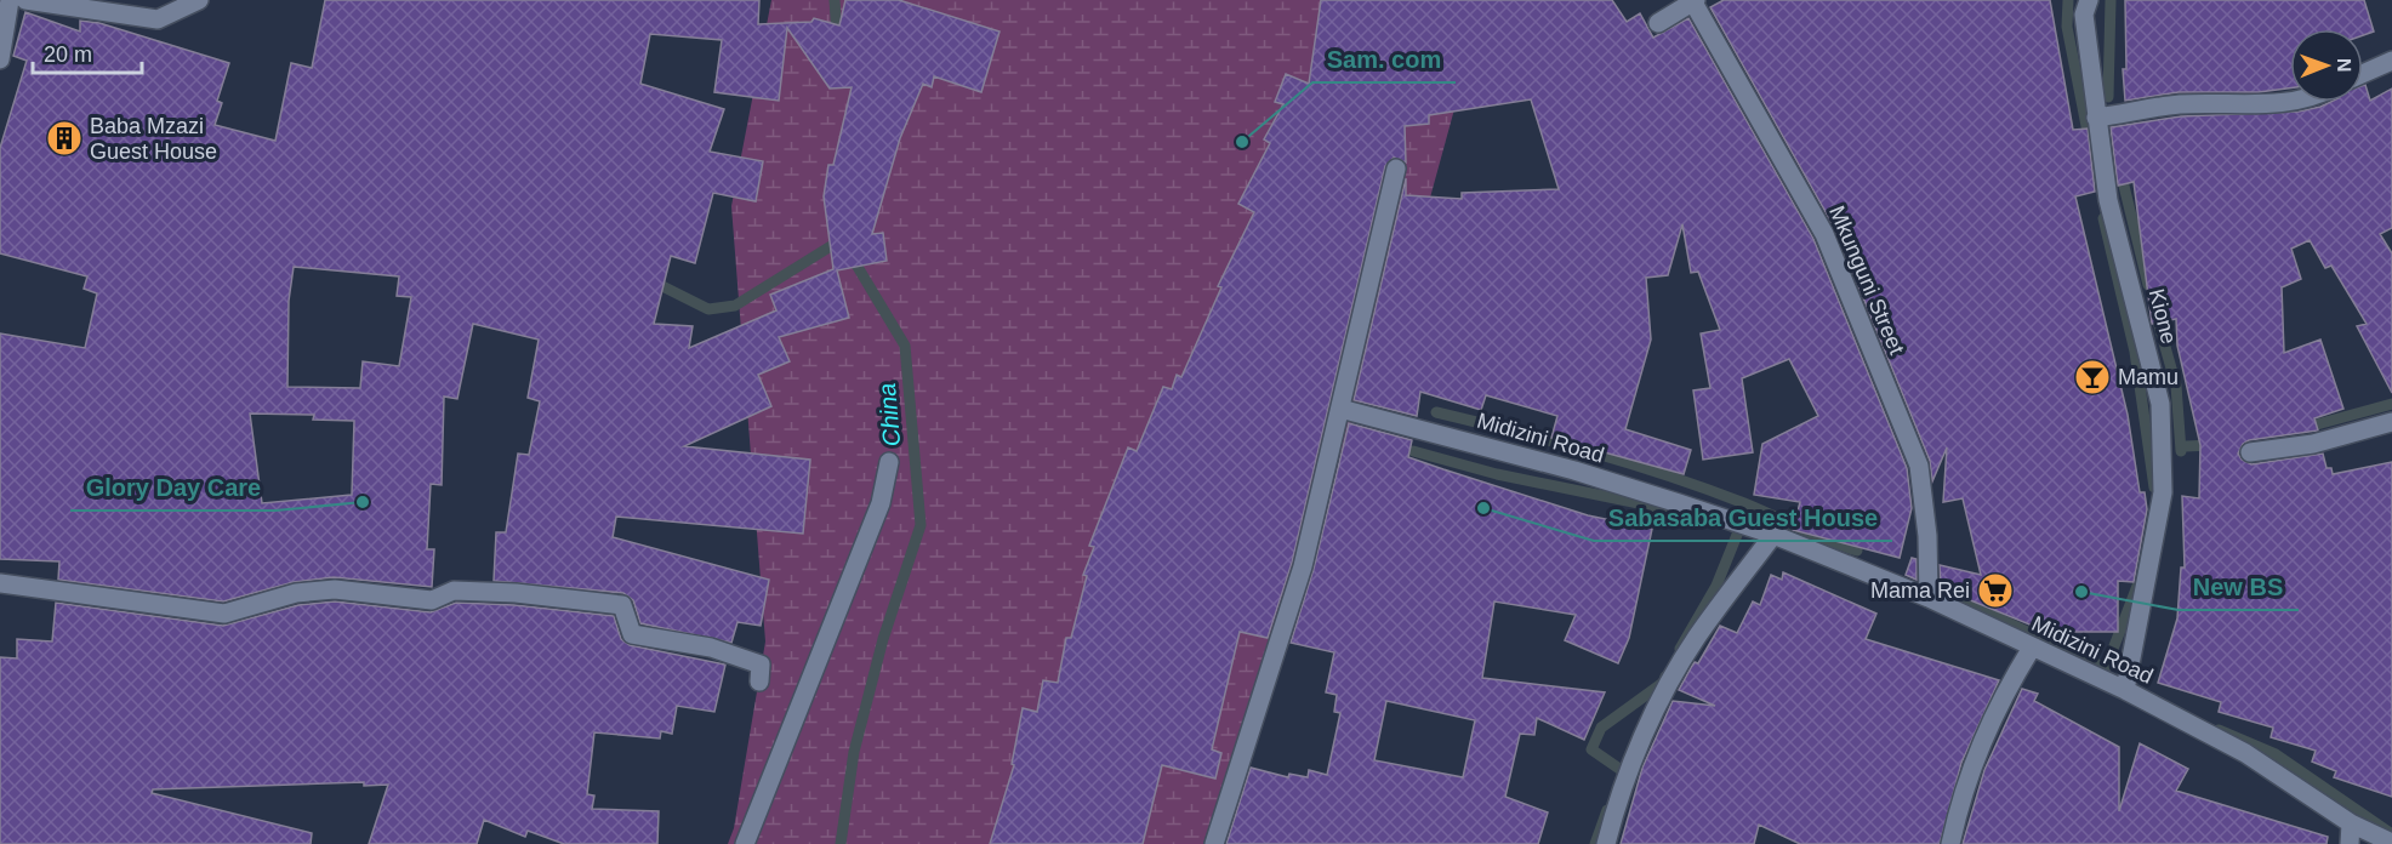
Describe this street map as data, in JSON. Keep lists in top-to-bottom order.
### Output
{
  "streets": {
    "street": ["Mkunguni Street", "Kione", "Midizini Road"]
  },
  "crossings": [
    ["Mkunguni Street", "Midizini Road"],
    ["Kione", "Midizini Road"]
  ],
  "water": ["China"],
  "places": {
    "building": ["Baba Mzazi Guest House"],
    "other": [
      "Sam. com",
      "Glory Day Care",
      "Sabasaba Guest House",
      "New BS"
    ],
    "bar": ["Mamu"],
    "supermarket": ["Mama Rei"]
  },
  "scale_bar": "20 m",
  "north": "right"
}
